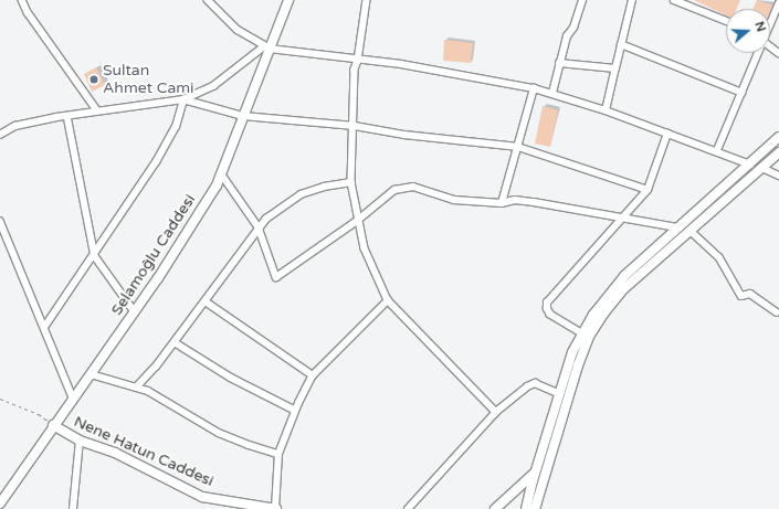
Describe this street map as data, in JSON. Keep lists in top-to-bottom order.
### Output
{
  "streets": {
    "main road": ["Selamoğlu Caddesi", "Nene Hatun Caddesi"]
  },
  "crossings": [
    ["Selamoğlu Caddesi", "Nene Hatun Caddesi"]
  ],
  "places": ["Sultan Ahmet Cami"],
  "north": "right"
}
